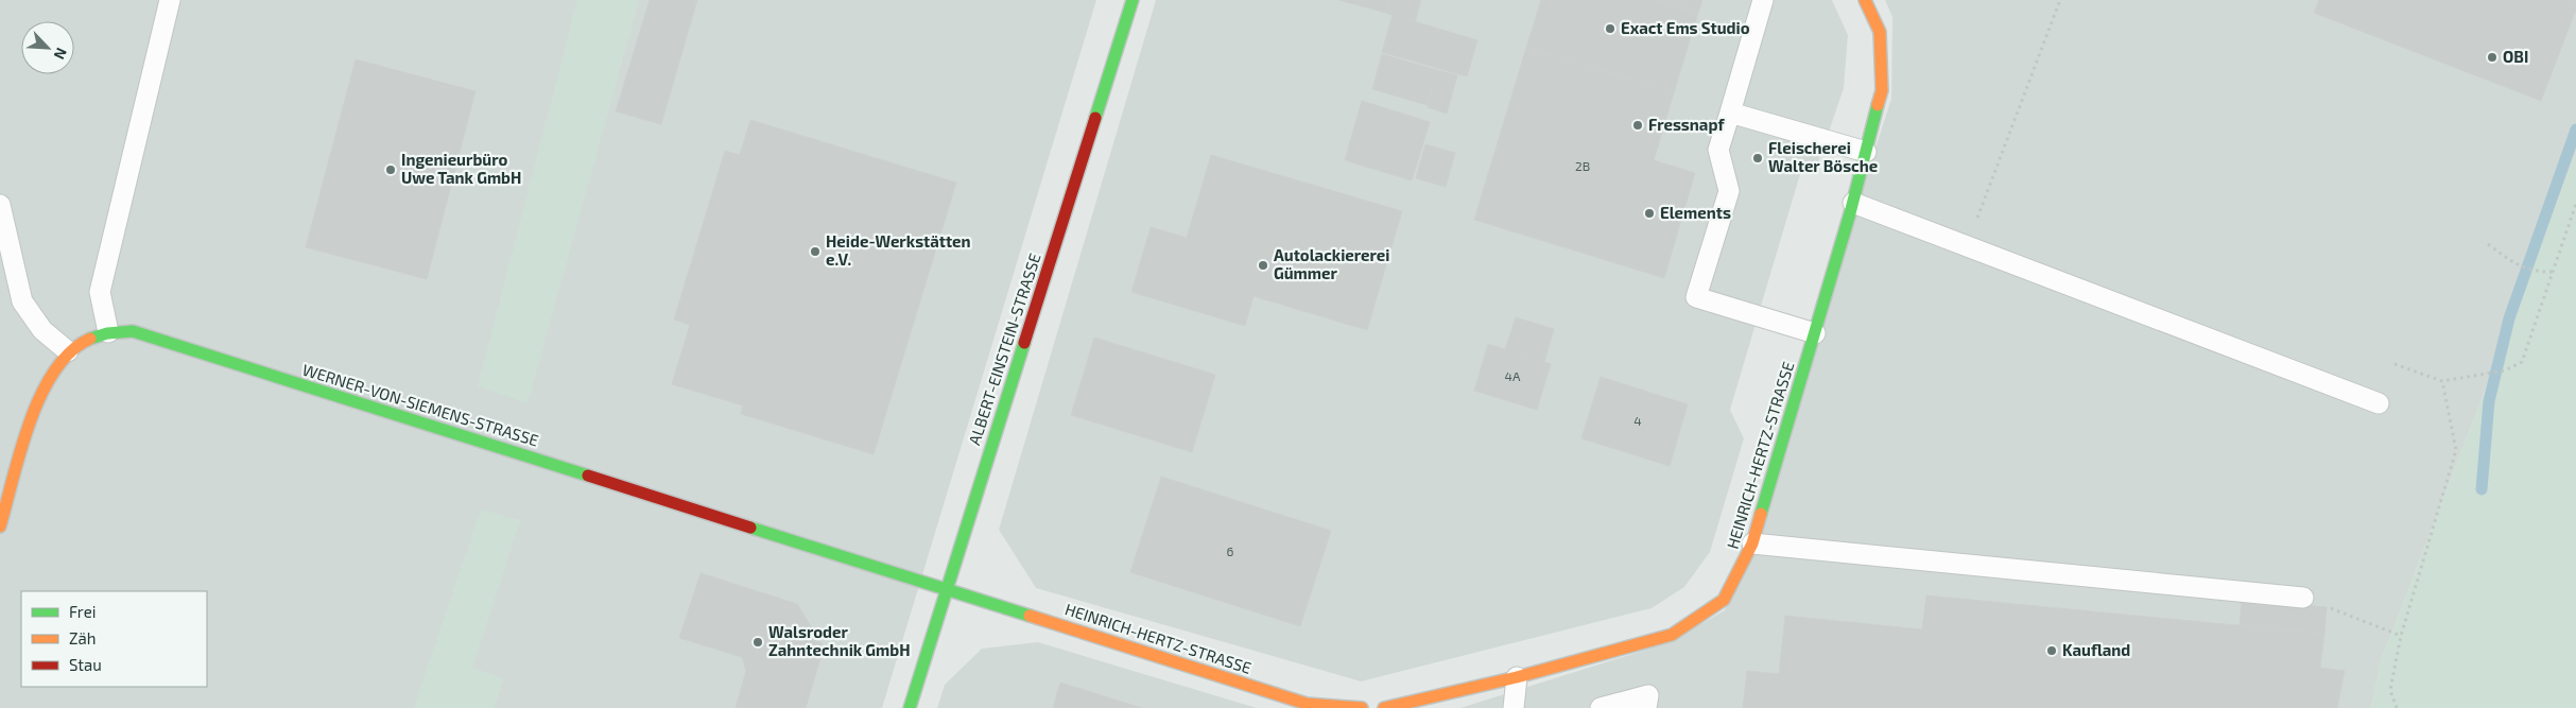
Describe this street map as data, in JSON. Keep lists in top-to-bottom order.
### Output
{
  "streets": {
    "street": ["ALBERT-EINSTEIN-STRASSE", "WERNER-VON-SIEMENS-STRASSE", "HEINRICH-HERTZ-STRASSE"]
  },
  "crossings": [
    ["ALBERT-EINSTEIN-STRASSE", "WERNER-VON-SIEMENS-STRASSE"],
    ["ALBERT-EINSTEIN-STRASSE", "HEINRICH-HERTZ-STRASSE"],
    ["WERNER-VON-SIEMENS-STRASSE", "HEINRICH-HERTZ-STRASSE"]
  ],
  "places": [
    "Exact Ems Studio",
    "OBI",
    "Fressnapf",
    "Fleischerei Walter Bösche",
    "Ingenieurbüro Uwe Tank GmbH",
    "Elements",
    "Heide-Werkstätten e.V.",
    "Autolackiererei Gümmer",
    "Walsroder Zahntechnik GmbH",
    "Kaufland"
  ],
  "house_numbers": [
    "2B",
    "4A",
    "4",
    "6"
  ],
  "legend": ["Frei", "Zäh", "Stau"],
  "north": "bottom right"
}
